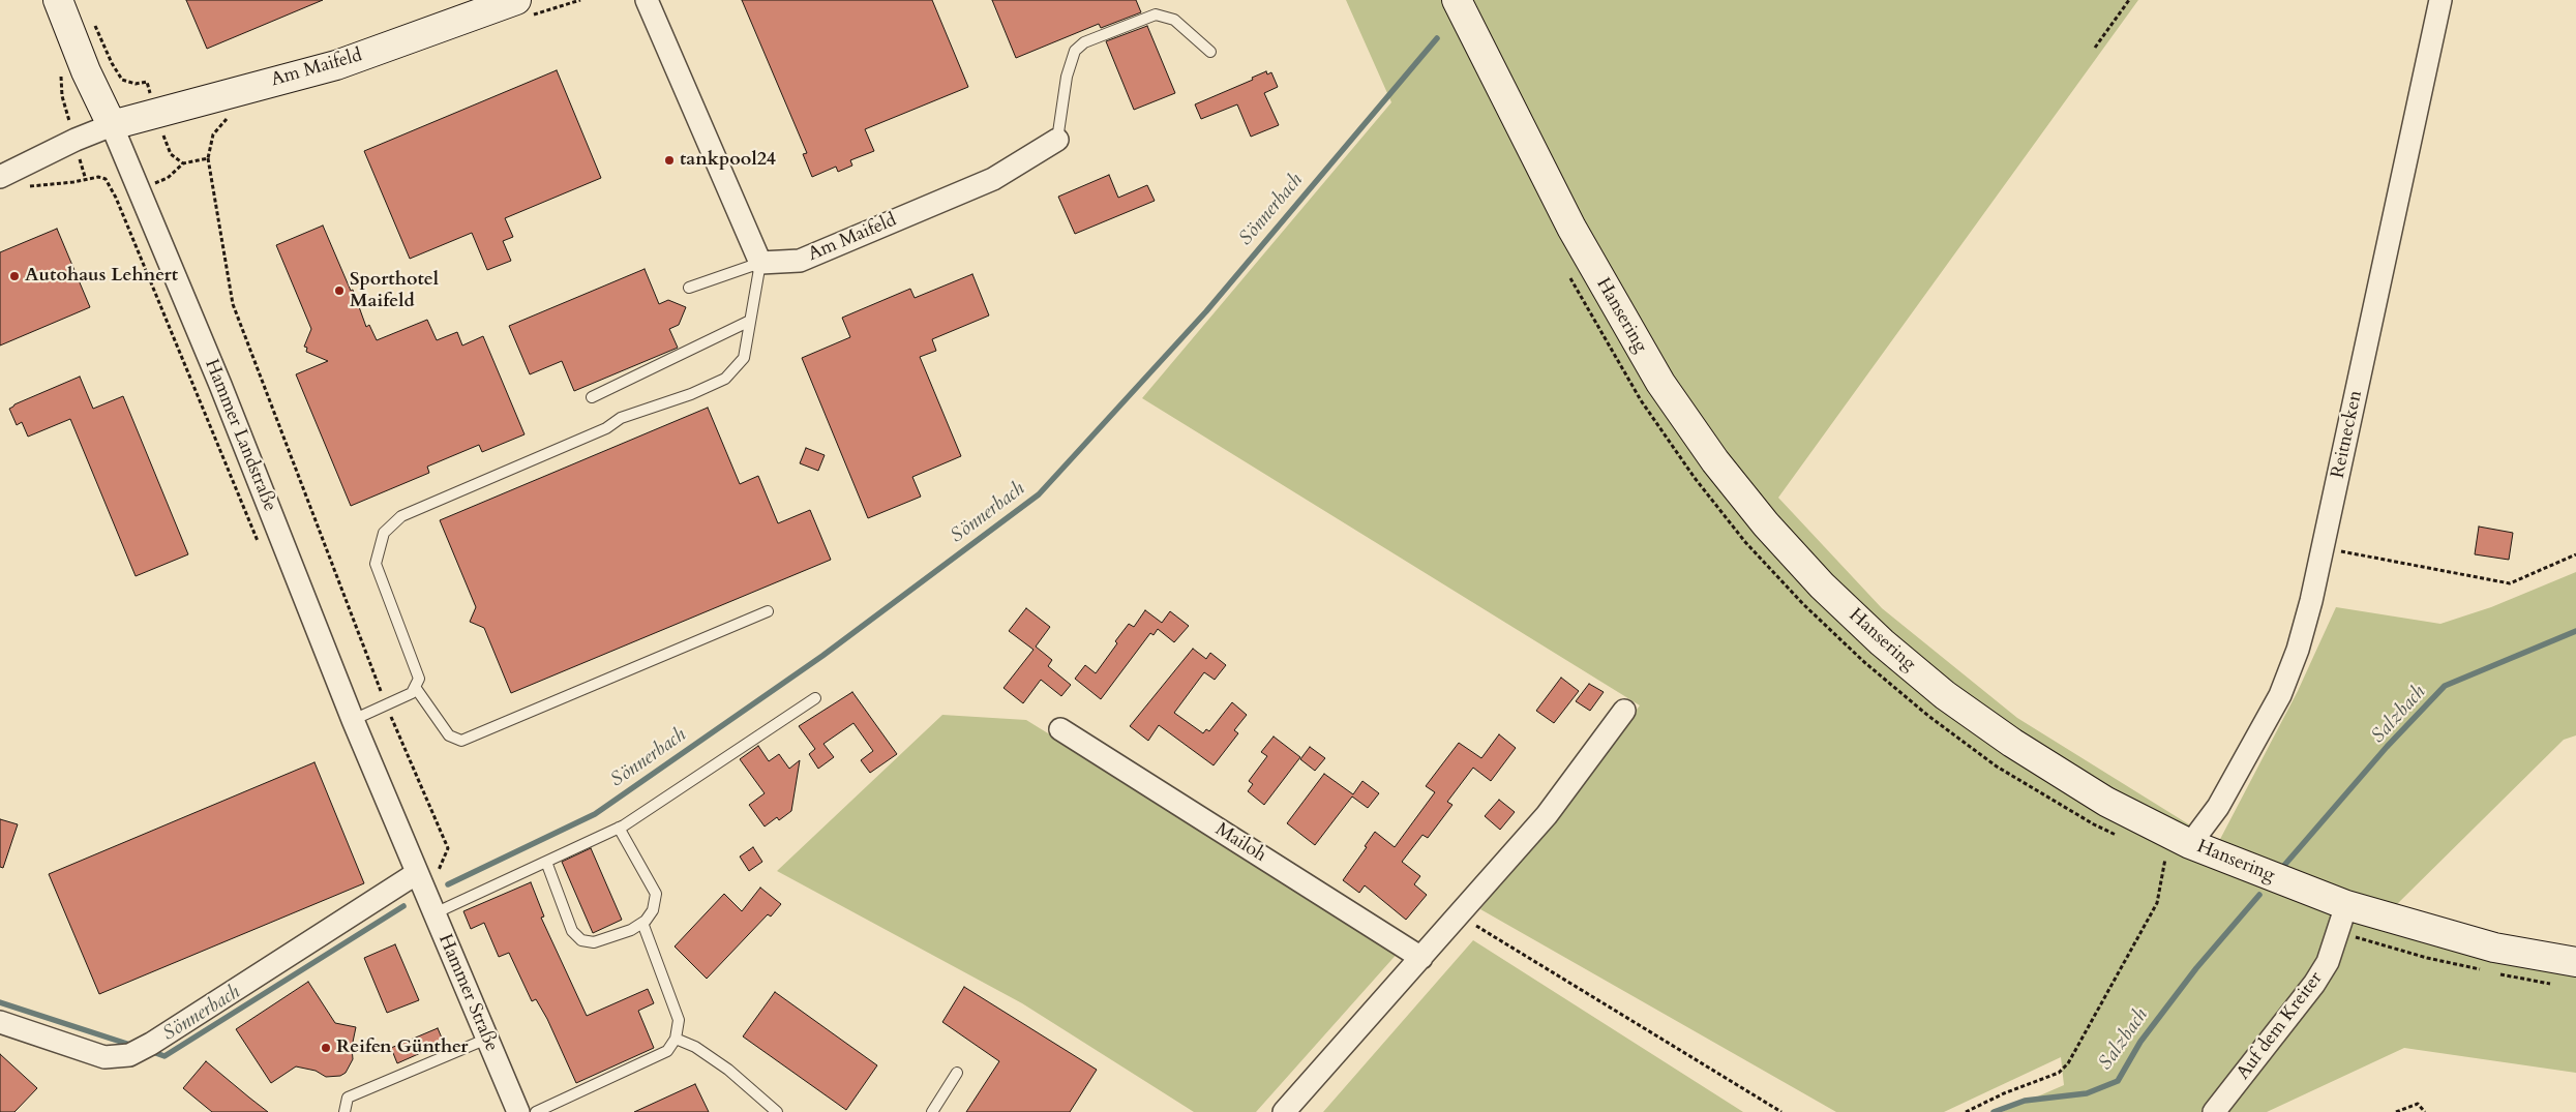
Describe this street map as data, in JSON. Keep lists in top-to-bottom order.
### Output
{
  "streets": {
    "street": [
      "Am Maifeld",
      "Hansering",
      "Reitnecken",
      "Hammer Landstraße",
      "Mailoh",
      "Hammer Straße",
      "Auf dem Kreiter"
    ]
  },
  "crossings": [
    ["Am Maifeld", "Hammer Landstraße"],
    ["Hansering", "Reitnecken"],
    ["Hansering", "Auf dem Kreiter"],
    ["Hammer Landstraße", "Hammer Straße"]
  ],
  "water": ["Sönnerbach", "Salzbach"],
  "places": [
    "tankpool24",
    "Autohaus Lehnert",
    "Sporthotel Maifeld",
    "Reifen Günther"
  ]
}
